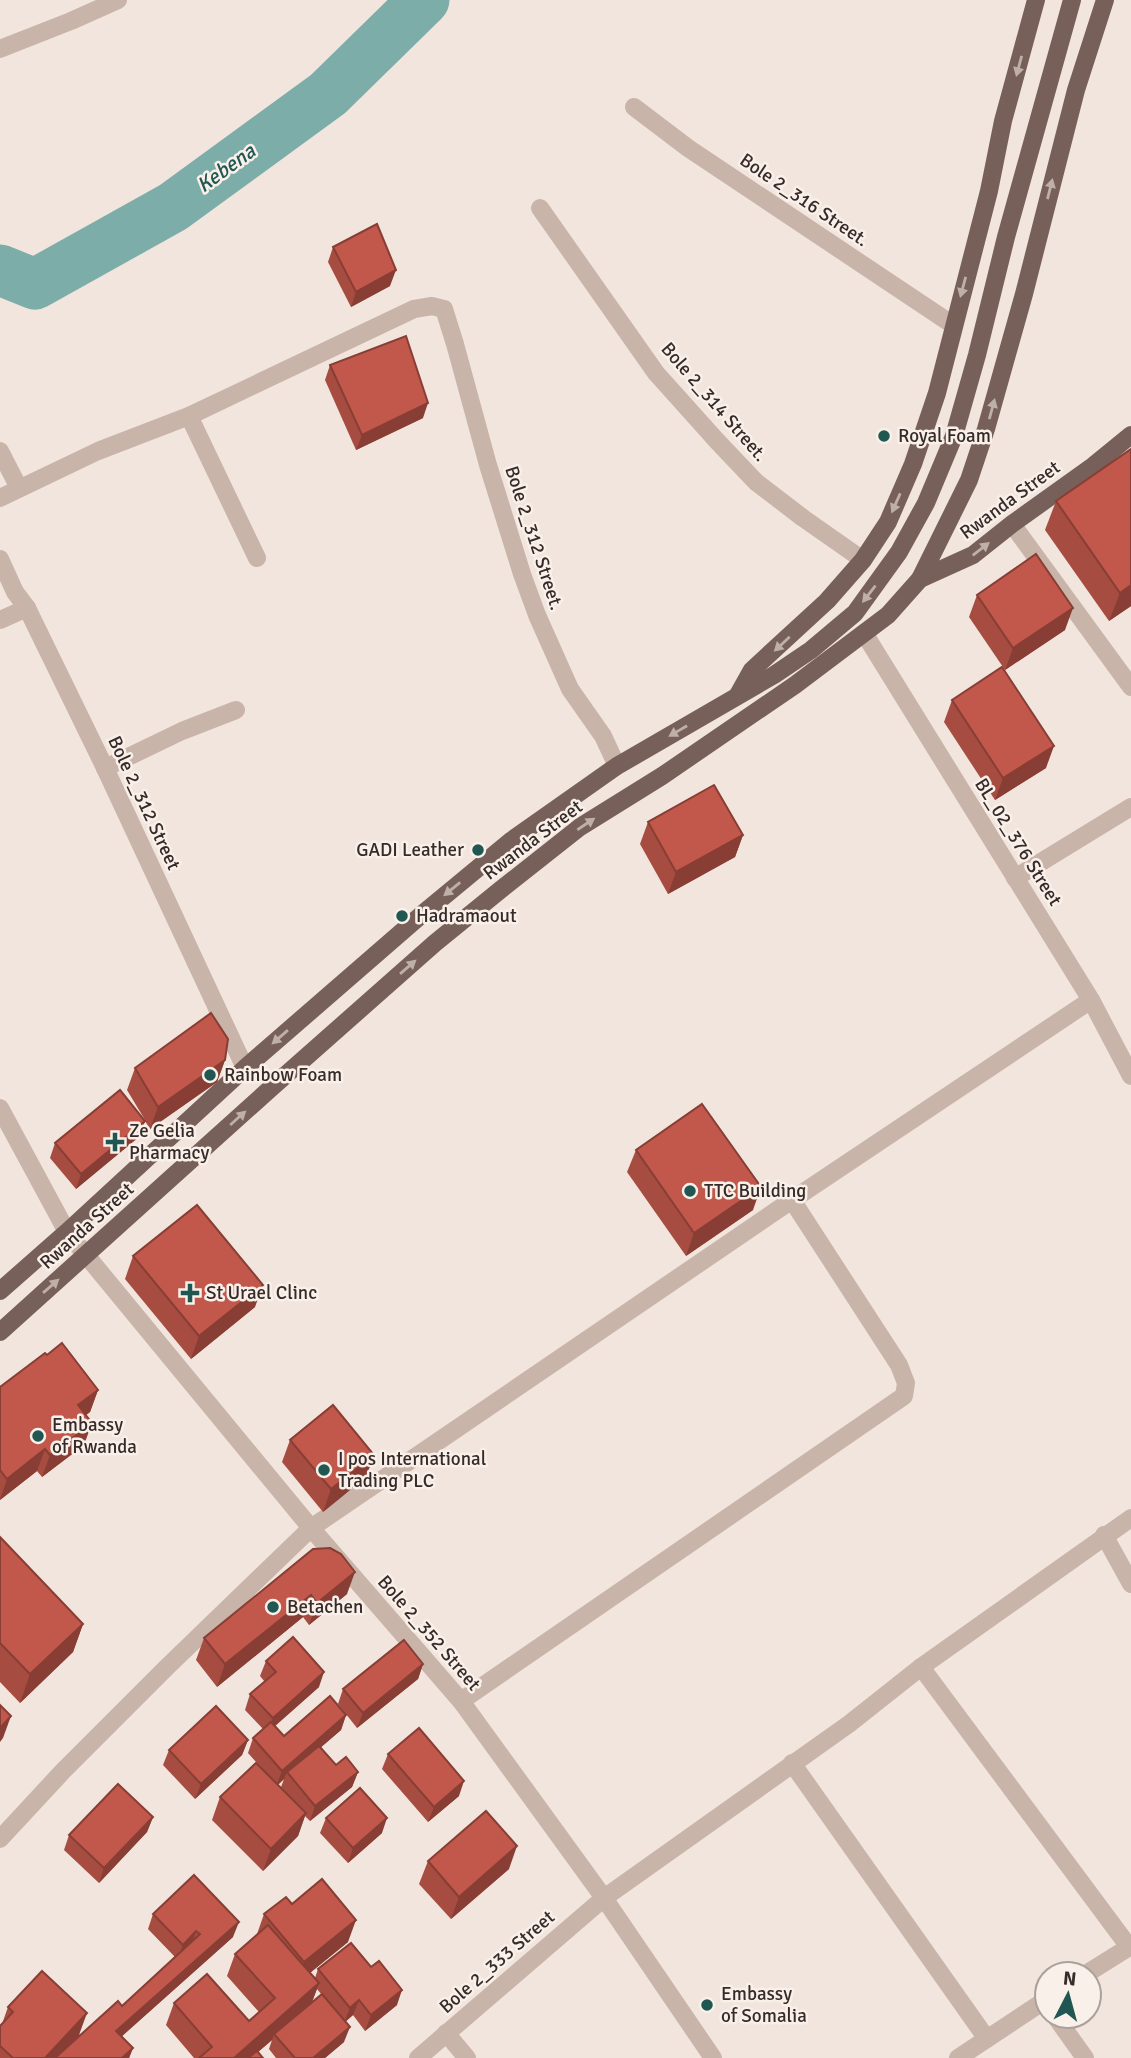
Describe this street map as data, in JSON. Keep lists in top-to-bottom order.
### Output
{
  "streets": {
    "main road": ["Rwanda Street"],
    "street": [
      "Bole 2_316 Street.",
      "Bole 2_314 Street.",
      "Bole 2_312 Street.",
      "Bole 2_312 Street",
      "BL_02_376 Street",
      "Bole 2_352 Street",
      "Bole 2_333 Street"
    ]
  },
  "crossings": [
    ["Bole 2_316 Street.", "Rwanda Street"],
    ["Bole 2_314 Street.", "Rwanda Street"],
    ["Rwanda Street", "Bole 2_312 Street."],
    ["Rwanda Street", "Bole 2_312 Street"],
    ["Rwanda Street", "BL_02_376 Street"],
    ["Rwanda Street", "Bole 2_352 Street"],
    ["Bole 2_352 Street", "Bole 2_333 Street"]
  ],
  "water": ["Kebena"],
  "places": {
    "other": [
      "Royal Foam",
      "GADI Leather",
      "Hadramaout",
      "Rainbow Foam",
      "TTC Building",
      "Embassy of Rwanda",
      "I pos International Trading PLC",
      "Betachen",
      "Embassy of Somalia"
    ],
    "health": ["Ze Gelia Pharmacy", "St Urael Clinc"]
  },
  "north": "top"
}
